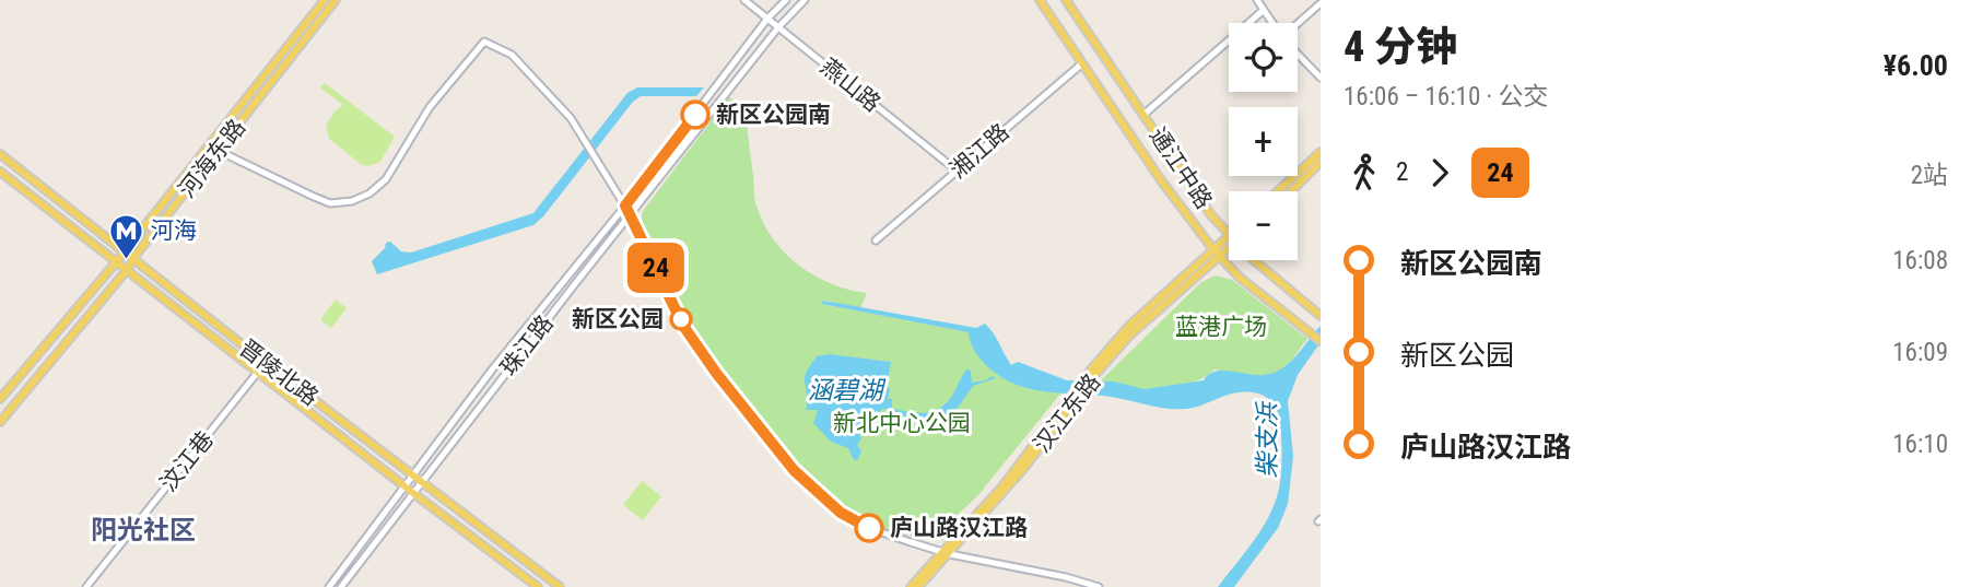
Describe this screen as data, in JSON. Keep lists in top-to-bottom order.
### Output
{
  "streets": {
    "main road": [
      "河海东路",
      "通江中路",
      "晋陵北路",
      "汉江东路"
    ],
    "street": [
      "燕山路",
      "湘江路",
      "珠江路",
      "汶江巷"
    ]
  },
  "crossings": [
    ["燕山路", "湘江路"],
    ["燕山路", "珠江路"],
    ["湘江路", "通江中路"],
    ["河海东路", "晋陵北路"],
    ["通江中路", "汉江东路"],
    ["珠江路", "晋陵北路"],
    ["晋陵北路", "汶江巷"]
  ],
  "districts": ["阳光社区"],
  "water": ["涵碧湖", "柴支浜"],
  "parks": ["蓝港广场", "新北中心公园"],
  "places": {
    "other": ["新区公园南", "新区公园", "庐山路汉江路"],
    "metro station": ["河海"]
  },
  "lines": ["bus line 24"],
  "page": {
    "on_map": "24",
    "heading": ["4 分钟", "16:06 – 16:10 · 公交", "¥6.00"],
    "map_buttons": ["+", "−"],
    "legs": ["2", "24", "2站"],
    "list": [
      {
        "name": "新区公园南",
        "value": "16:08"
      },
      {
        "name": "新区公园",
        "value": "16:09"
      },
      {
        "name": "庐山路汉江路",
        "value": "16:10"
      }
    ]
  }
}
